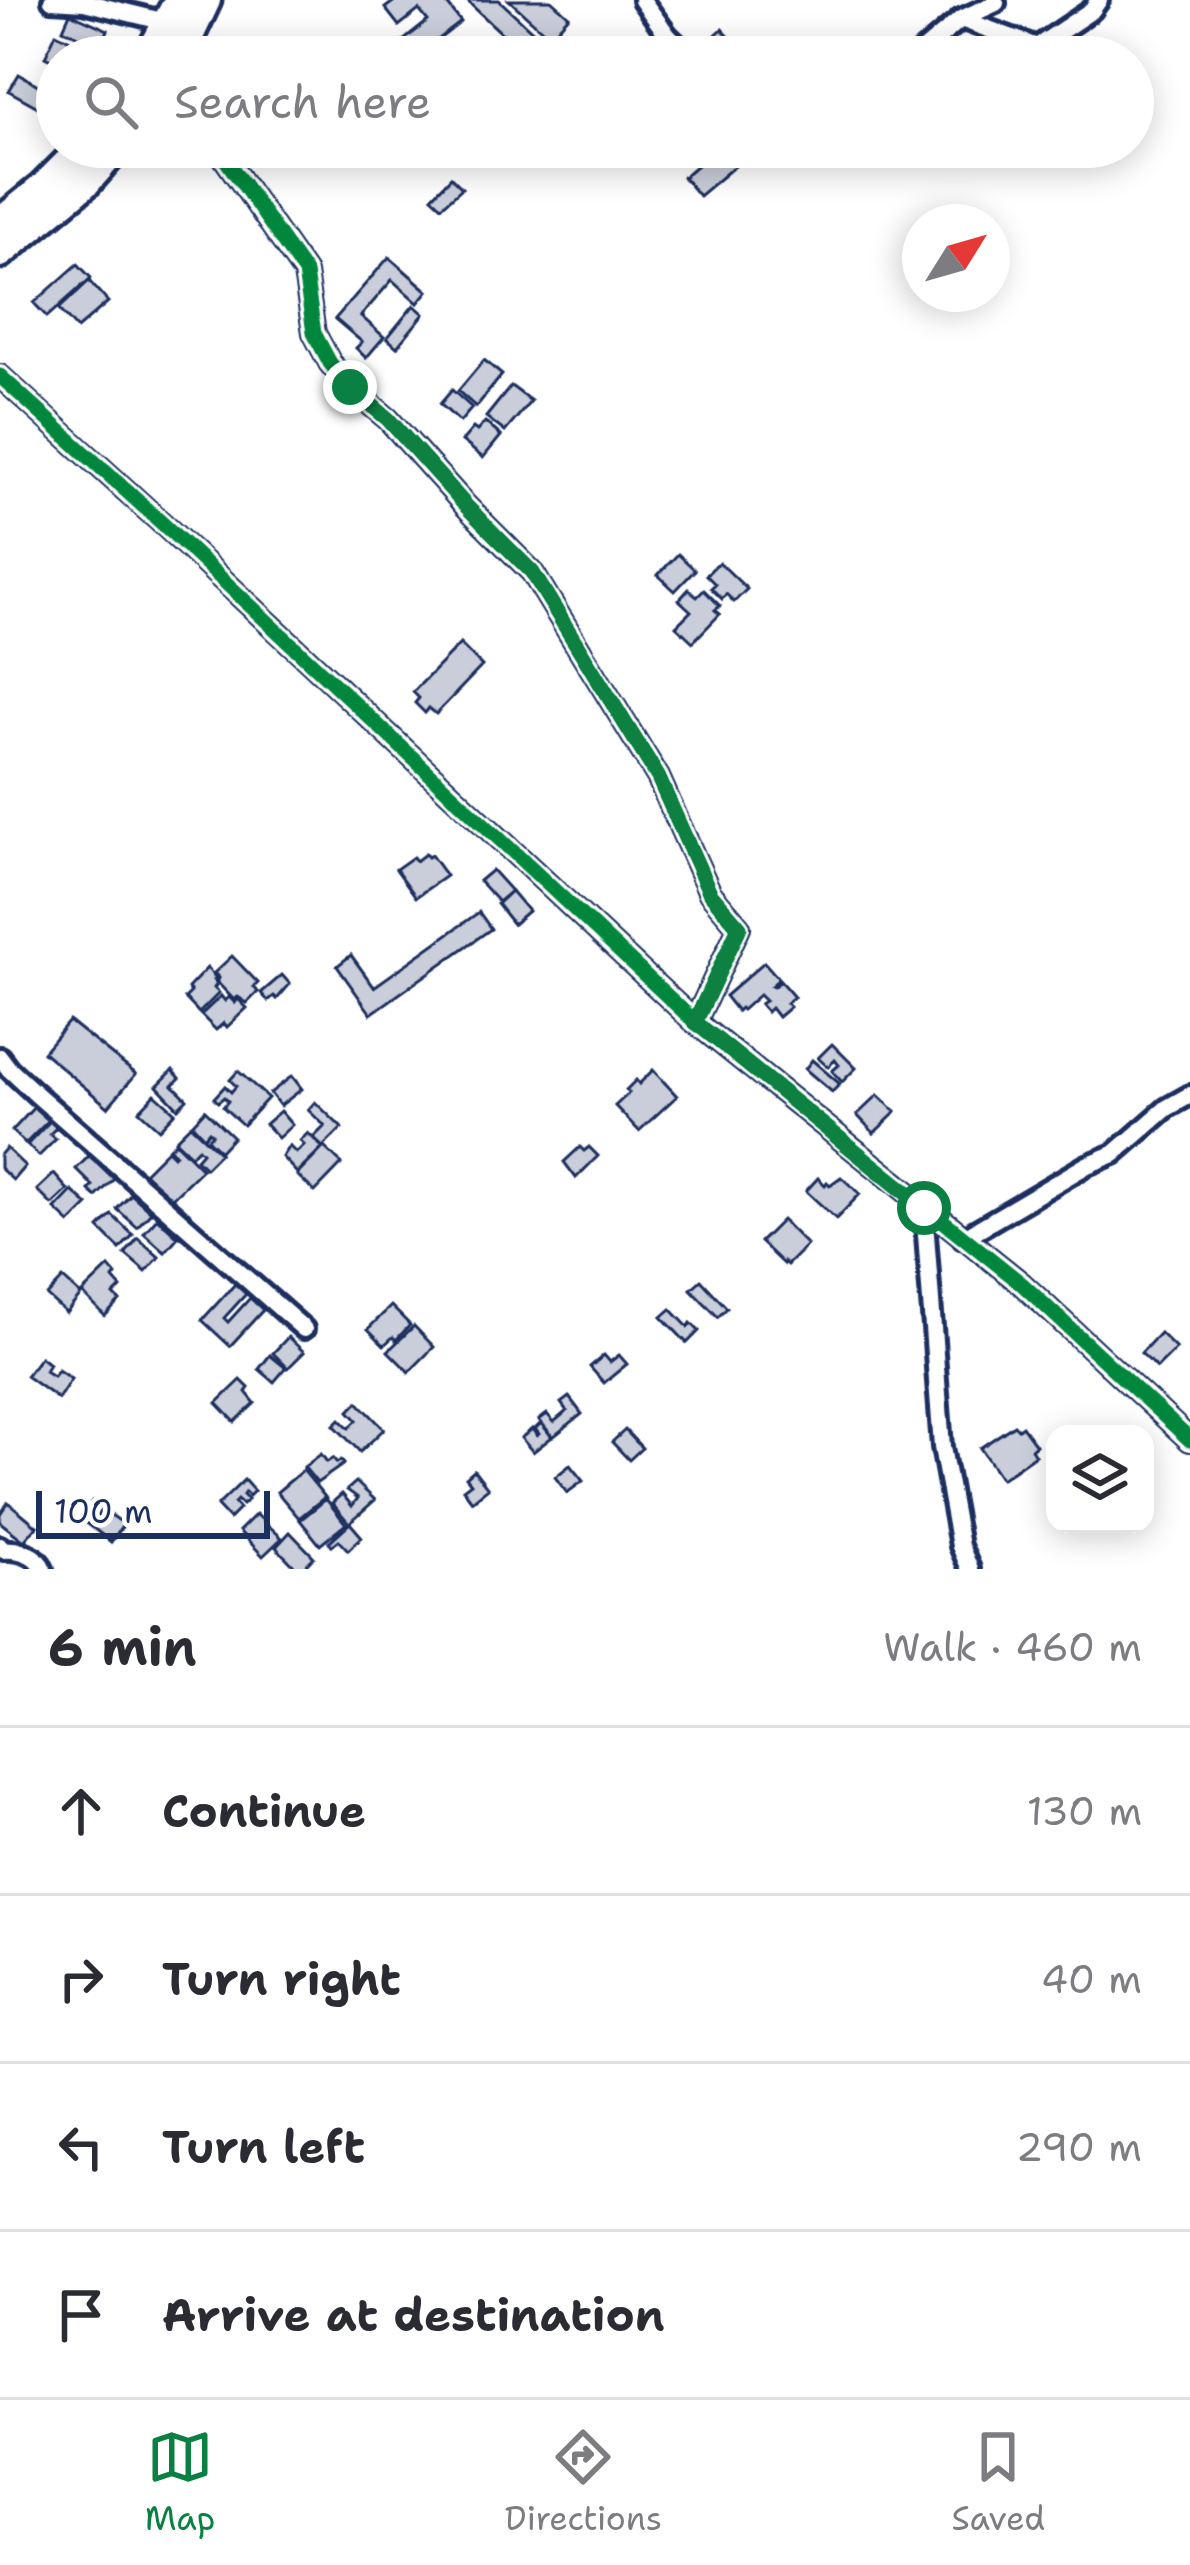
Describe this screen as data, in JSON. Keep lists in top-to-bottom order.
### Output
{
  "scale_bar": "100 m",
  "north": "top right",
  "page": {
    "search": "Search here",
    "scale": "100 m",
    "heading": ["6 min", "Walk · 460 m"],
    "list": [
      ["Continue", "130 m"],
      ["Turn right", "40 m"],
      ["Turn left", "290 m"],
      "Arrive at destination"
    ],
    "nav": ["Map", "Directions", "Saved"]
  }
}
